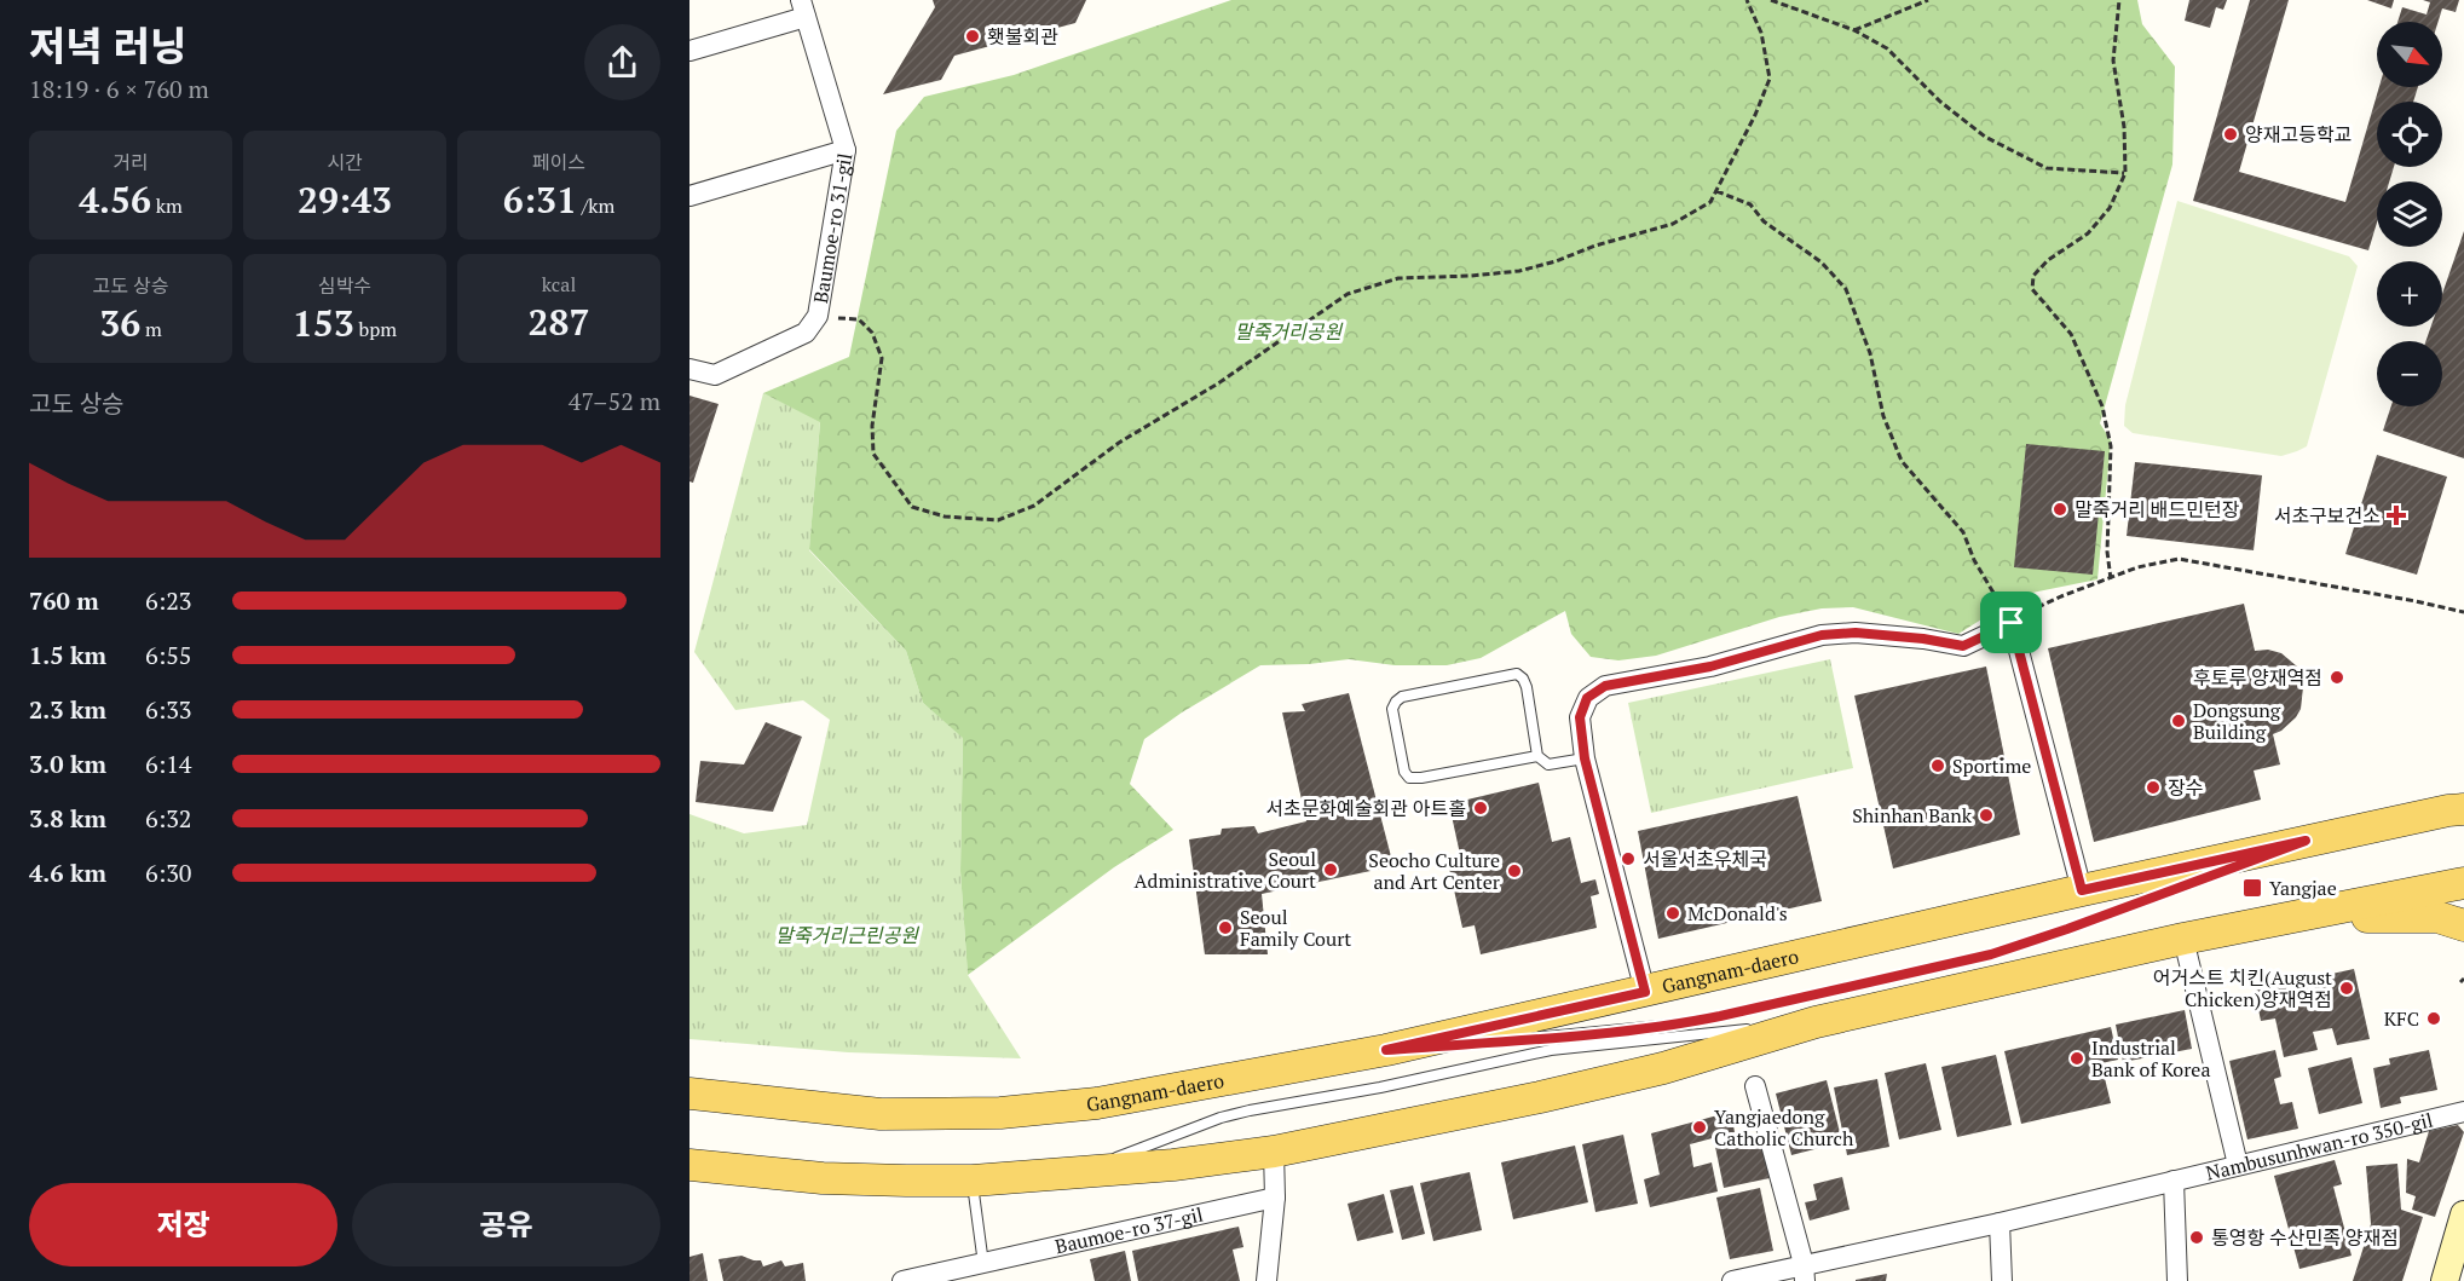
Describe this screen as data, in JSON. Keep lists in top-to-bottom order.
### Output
{
  "streets": {
    "main road": ["Gangnam-daero"],
    "street": ["Baumoe-ro 31-gil", "Nambusunhwan-ro 350-gil", "Baumoe-ro 37-gil"]
  },
  "parks": ["말죽거리공원", "말죽거리근린공원"],
  "places": {
    "other": [
      "횃불회관",
      "양재고등학교",
      "말죽거리 배드민턴장",
      "후토루 양재역점",
      "Dongsung Building",
      "Sportime",
      "장수",
      "서초문화예술회관 아트홀",
      "Shinhan Bank",
      "서울서초우체국",
      "Seoul Administrative Court",
      "Seocho Culture and Art Center",
      "McDonald's",
      "Seoul Family Court",
      "어거스트 치킨(August Chicken)양재역점",
      "KFC",
      "Industrial Bank of Korea",
      "Yangjaedong Catholic Church",
      "통영항 수산민족 양재점"
    ],
    "health": ["서초구보건소"],
    "transit": ["Yangjae"]
  },
  "north": "bottom right",
  "page": {
    "heading": ["저녁 러닝", "18:19 · 6 × 760 m"],
    "map_buttons": ["+", "−"],
    "stats": [
      ["거리", "4.56 km"],
      ["시간", "29:43"],
      ["페이스", "6:31 /km"],
      ["고도 상승", "36 m"],
      ["심박수", "153 bpm"],
      ["kcal", "287"]
    ],
    "chart": ["고도 상승", "47–52 m"],
    "list": [
      {
        "name": "760 m",
        "note": "6:23"
      },
      {
        "name": "1.5 km",
        "note": "6:55"
      },
      {
        "name": "2.3 km",
        "note": "6:33"
      },
      {
        "name": "3.0 km",
        "note": "6:14"
      },
      {
        "name": "3.8 km",
        "note": "6:32"
      },
      {
        "name": "4.6 km",
        "note": "6:30"
      }
    ],
    "buttons": ["저장", "공유"]
  }
}
